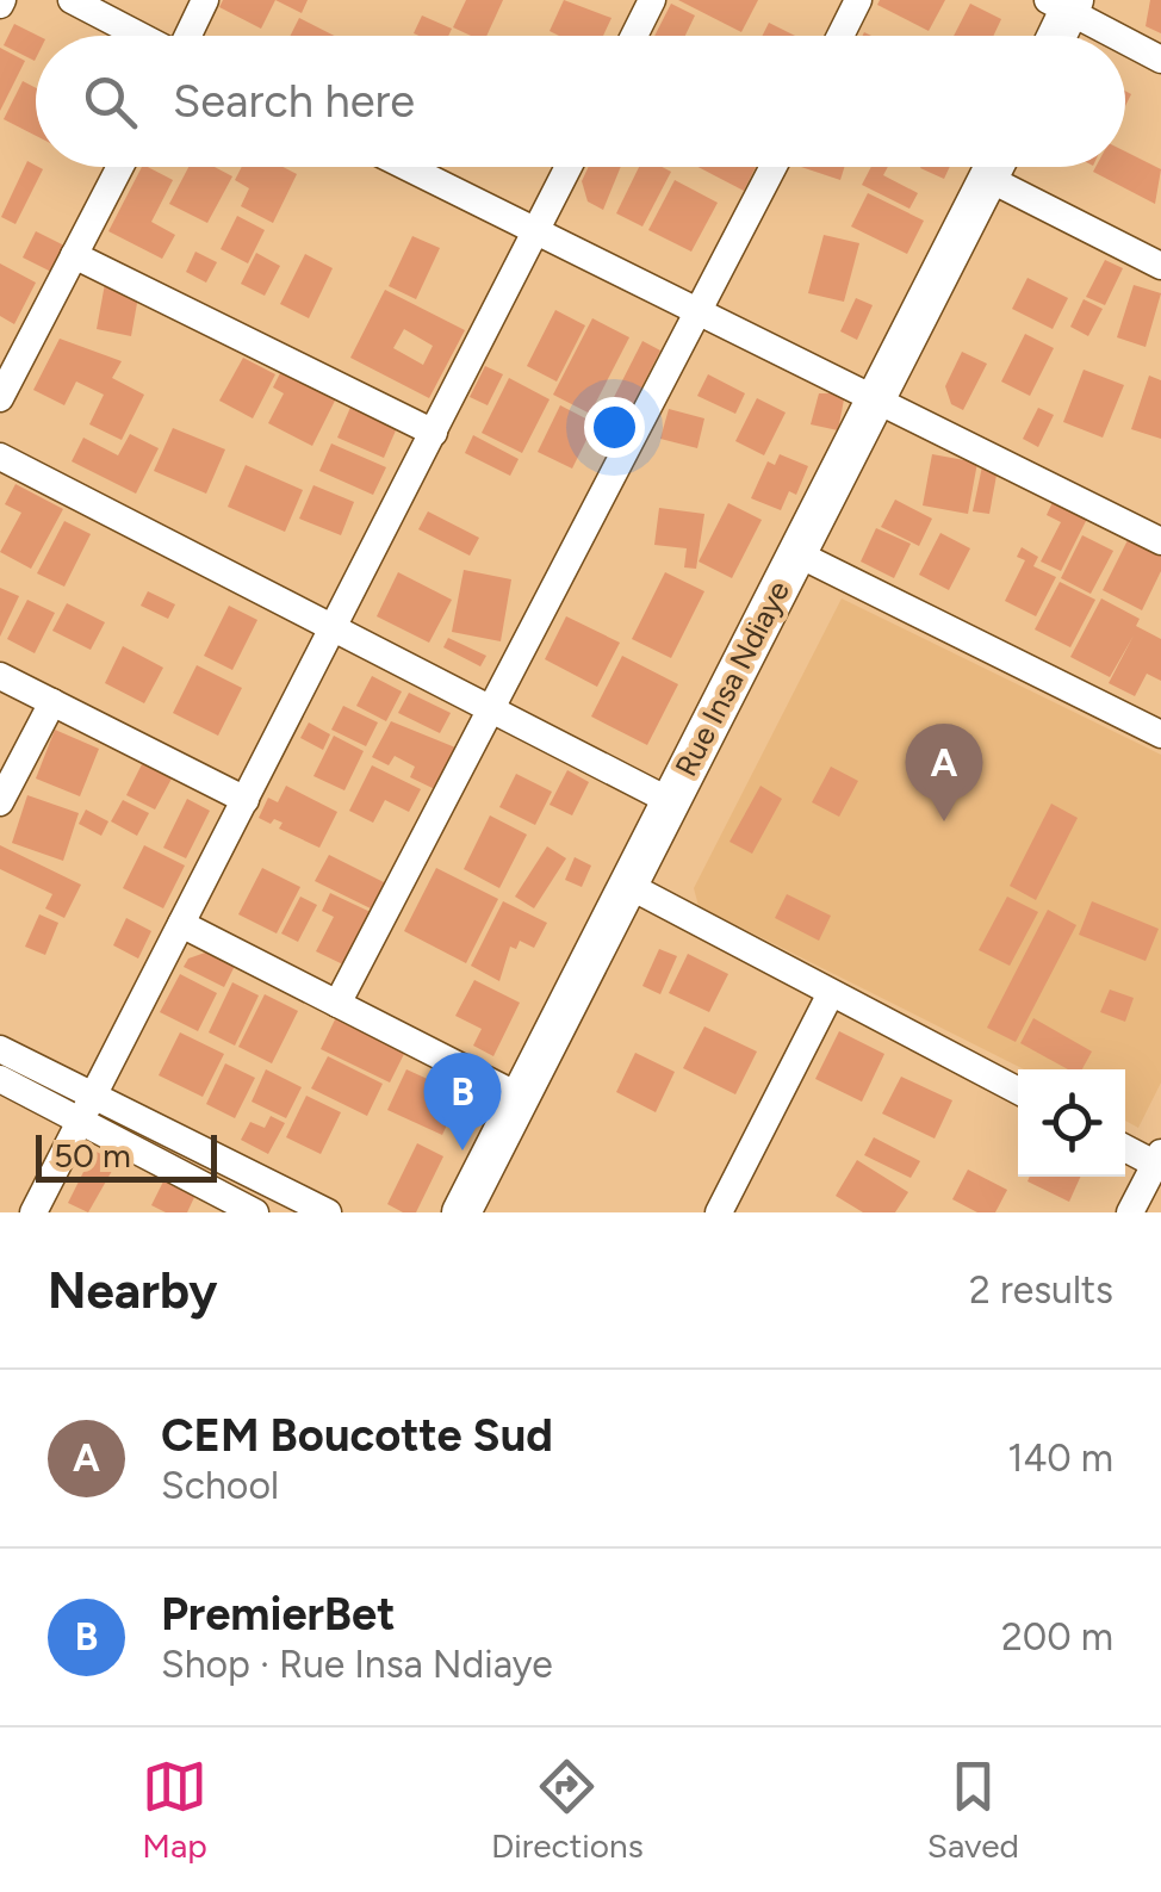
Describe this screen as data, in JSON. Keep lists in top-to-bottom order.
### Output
{
  "streets": {
    "main road": ["Rue Insa Ndiaye"]
  },
  "scale_bar": "50 m",
  "page": {
    "search": "Search here",
    "pins": ["A", "B"],
    "scale": "50 m",
    "heading": ["Nearby", "2 results"],
    "list": [
      {
        "mark": "A",
        "name": "CEM Boucotte Sud",
        "note": "School",
        "value": "140 m"
      },
      {
        "mark": "B",
        "name": "PremierBet",
        "note": "Shop · Rue Insa Ndiaye",
        "value": "200 m"
      }
    ],
    "nav": ["Map", "Directions", "Saved"]
  }
}
